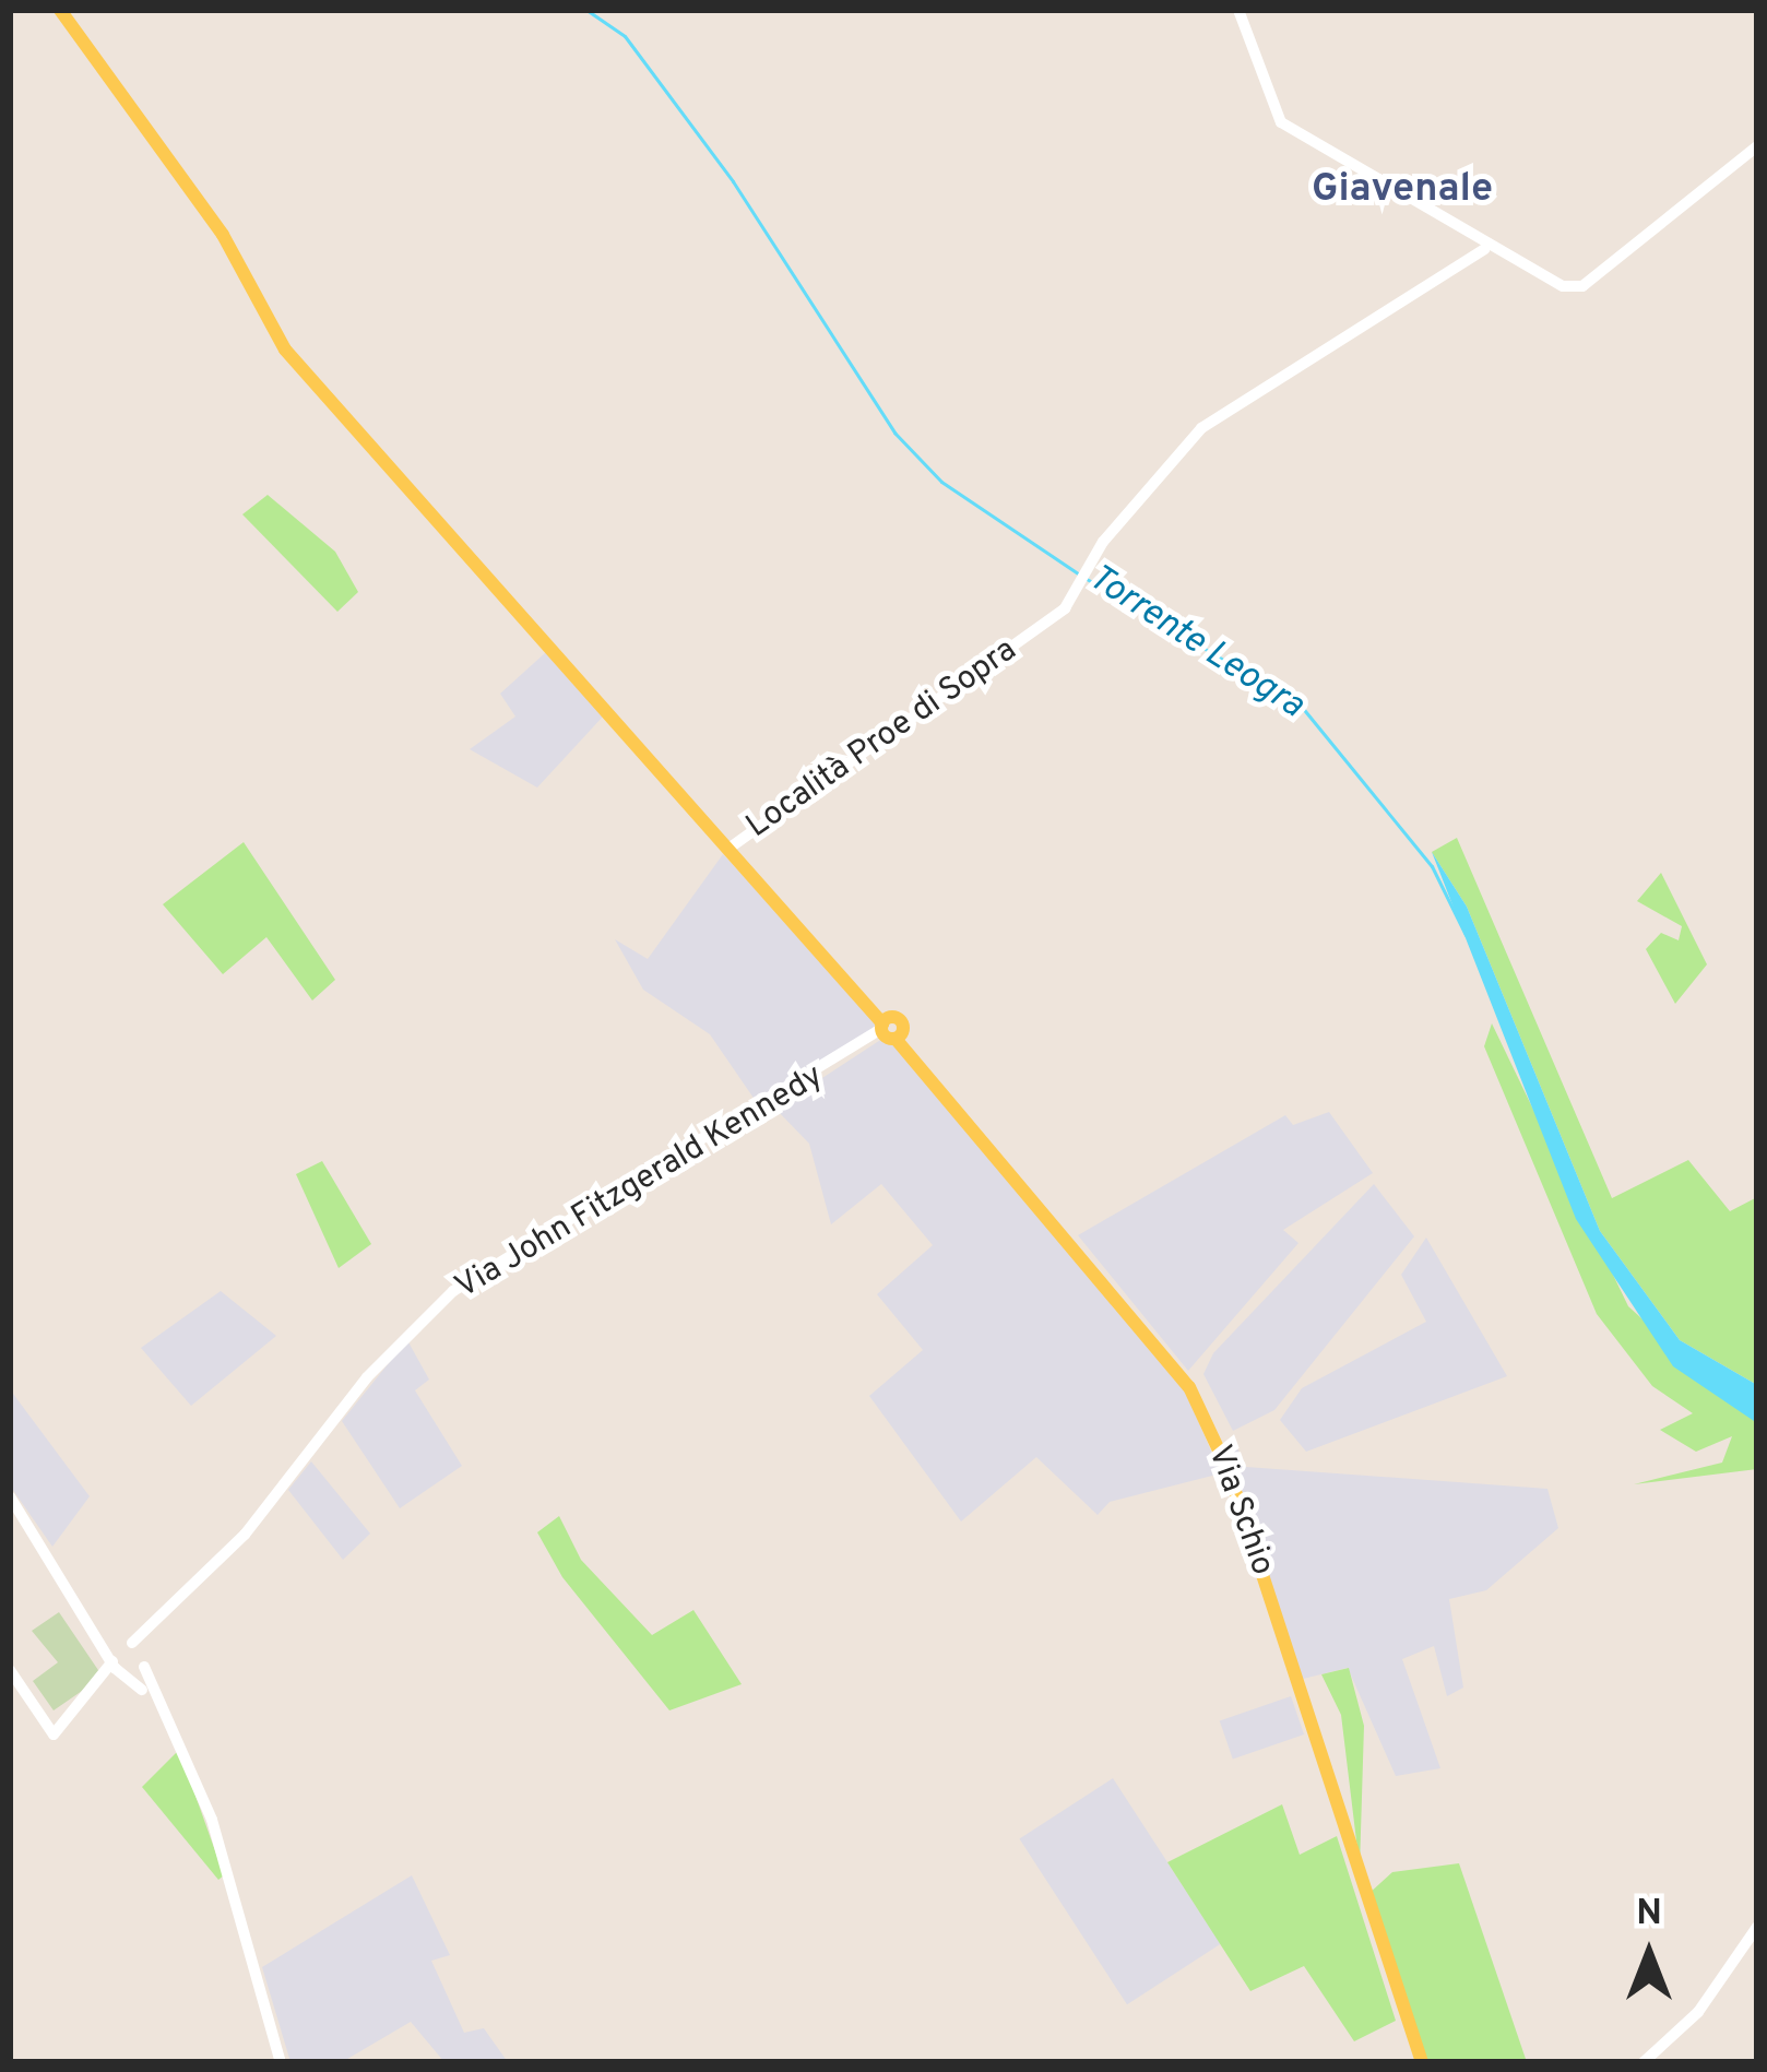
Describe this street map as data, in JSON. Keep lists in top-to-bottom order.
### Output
{
  "streets": {
    "main road": ["Località Proe di Sopra", "Via John Fitzgerald Kennedy", "Via Schio"]
  },
  "crossings": [
    ["Località Proe di Sopra", "Via Schio"],
    ["Via John Fitzgerald Kennedy", "Via Schio"]
  ],
  "districts": ["Giavenale"],
  "water": ["Torrente Leogra"],
  "north": "top"
}
